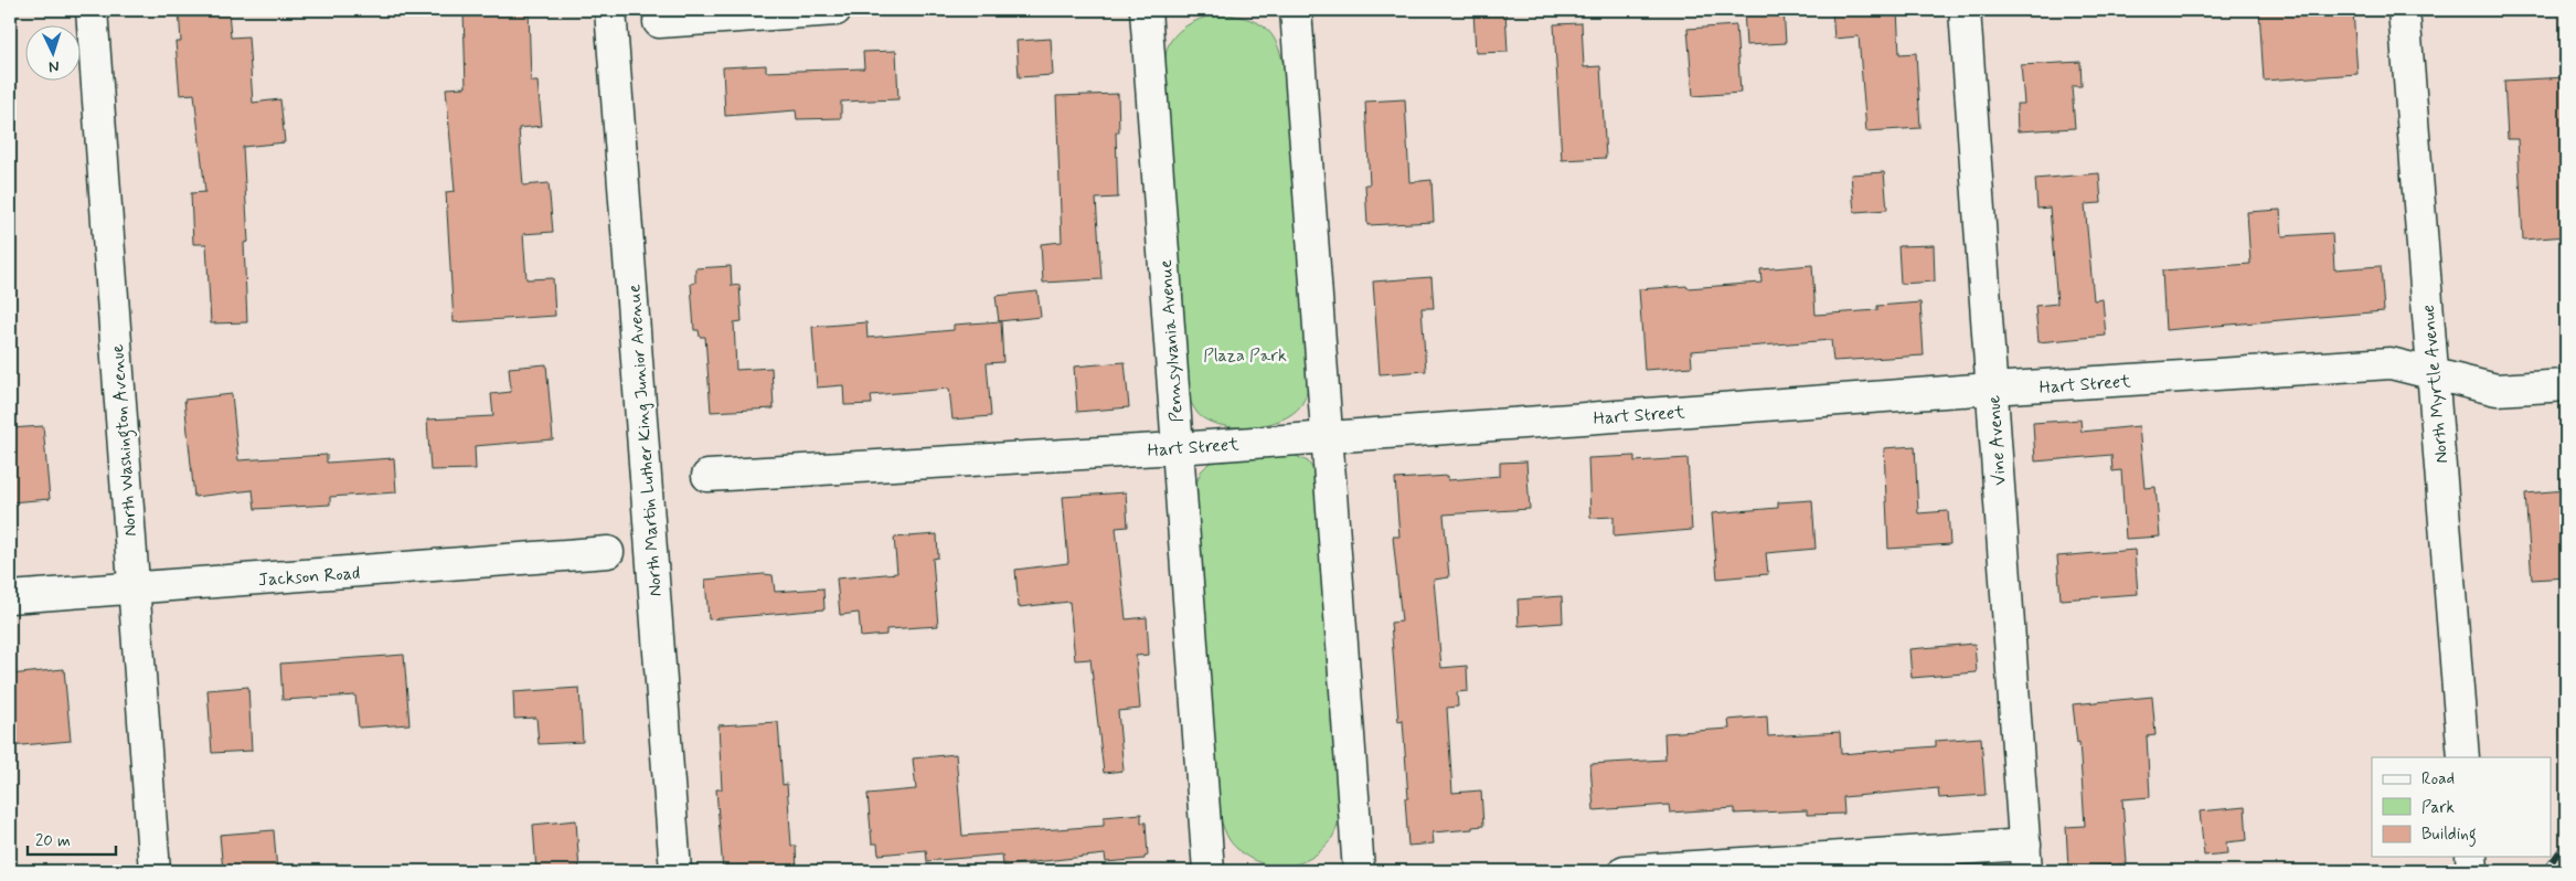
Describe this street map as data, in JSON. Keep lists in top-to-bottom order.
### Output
{
  "streets": {
    "street": [
      "Pennsylvania Avenue",
      "Hart Street",
      "North Myrtle Avenue",
      "North Washington Avenue",
      "North Martin Luther King Junior Avenue",
      "Vine Avenue",
      "Jackson Road"
    ]
  },
  "crossings": [
    ["Pennsylvania Avenue", "Hart Street"],
    ["Hart Street", "North Myrtle Avenue"],
    ["Hart Street", "Vine Avenue"],
    ["North Washington Avenue", "Jackson Road"]
  ],
  "parks": ["Plaza Park"],
  "legend": ["Road", "Park", "Building"],
  "scale_bar": "20 m",
  "north": "bottom"
}
